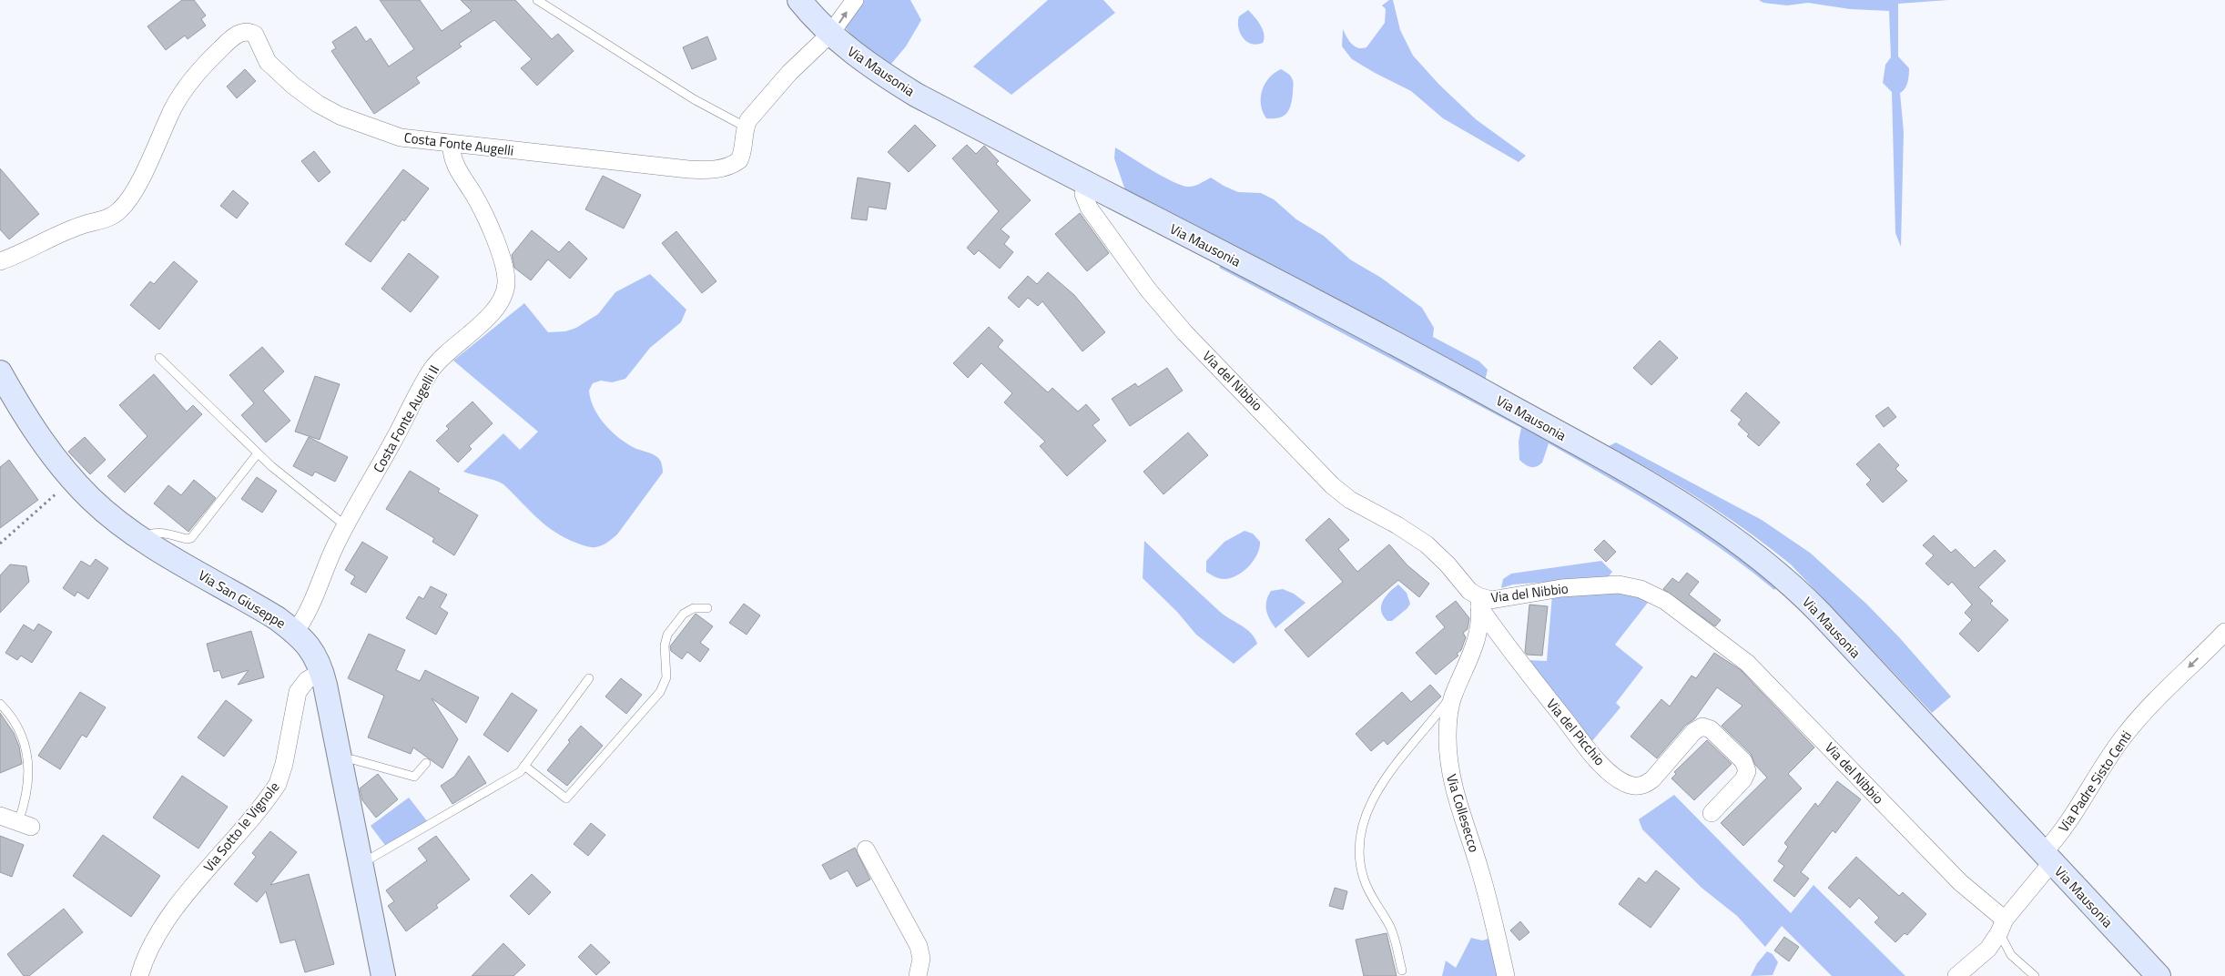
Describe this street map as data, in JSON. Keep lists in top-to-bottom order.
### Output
{
  "streets": {
    "main road": ["Via Mausonia", "Via San Giuseppe"],
    "street": [
      "Costa Fonte Augelli",
      "Via del Nibbio",
      "Costa Fonte Augelli II",
      "Via del Picchio",
      "Via Padre Sisto Centi",
      "Via Collesecco",
      "Via Sotto le Vignole"
    ]
  },
  "crossings": [
    ["Via Mausonia", "Via del Nibbio"],
    ["Via Mausonia", "Via Padre Sisto Centi"],
    ["Costa Fonte Augelli", "Costa Fonte Augelli II"],
    ["Via del Nibbio", "Via del Picchio"],
    ["Via del Nibbio", "Via Padre Sisto Centi"],
    ["Via del Nibbio", "Via Collesecco"],
    ["Costa Fonte Augelli II", "Via San Giuseppe"],
    ["Via San Giuseppe", "Via Sotto le Vignole"],
    ["Via del Picchio", "Via Collesecco"]
  ],
  "one_way": ["Via Padre Sisto Centi"]
}
